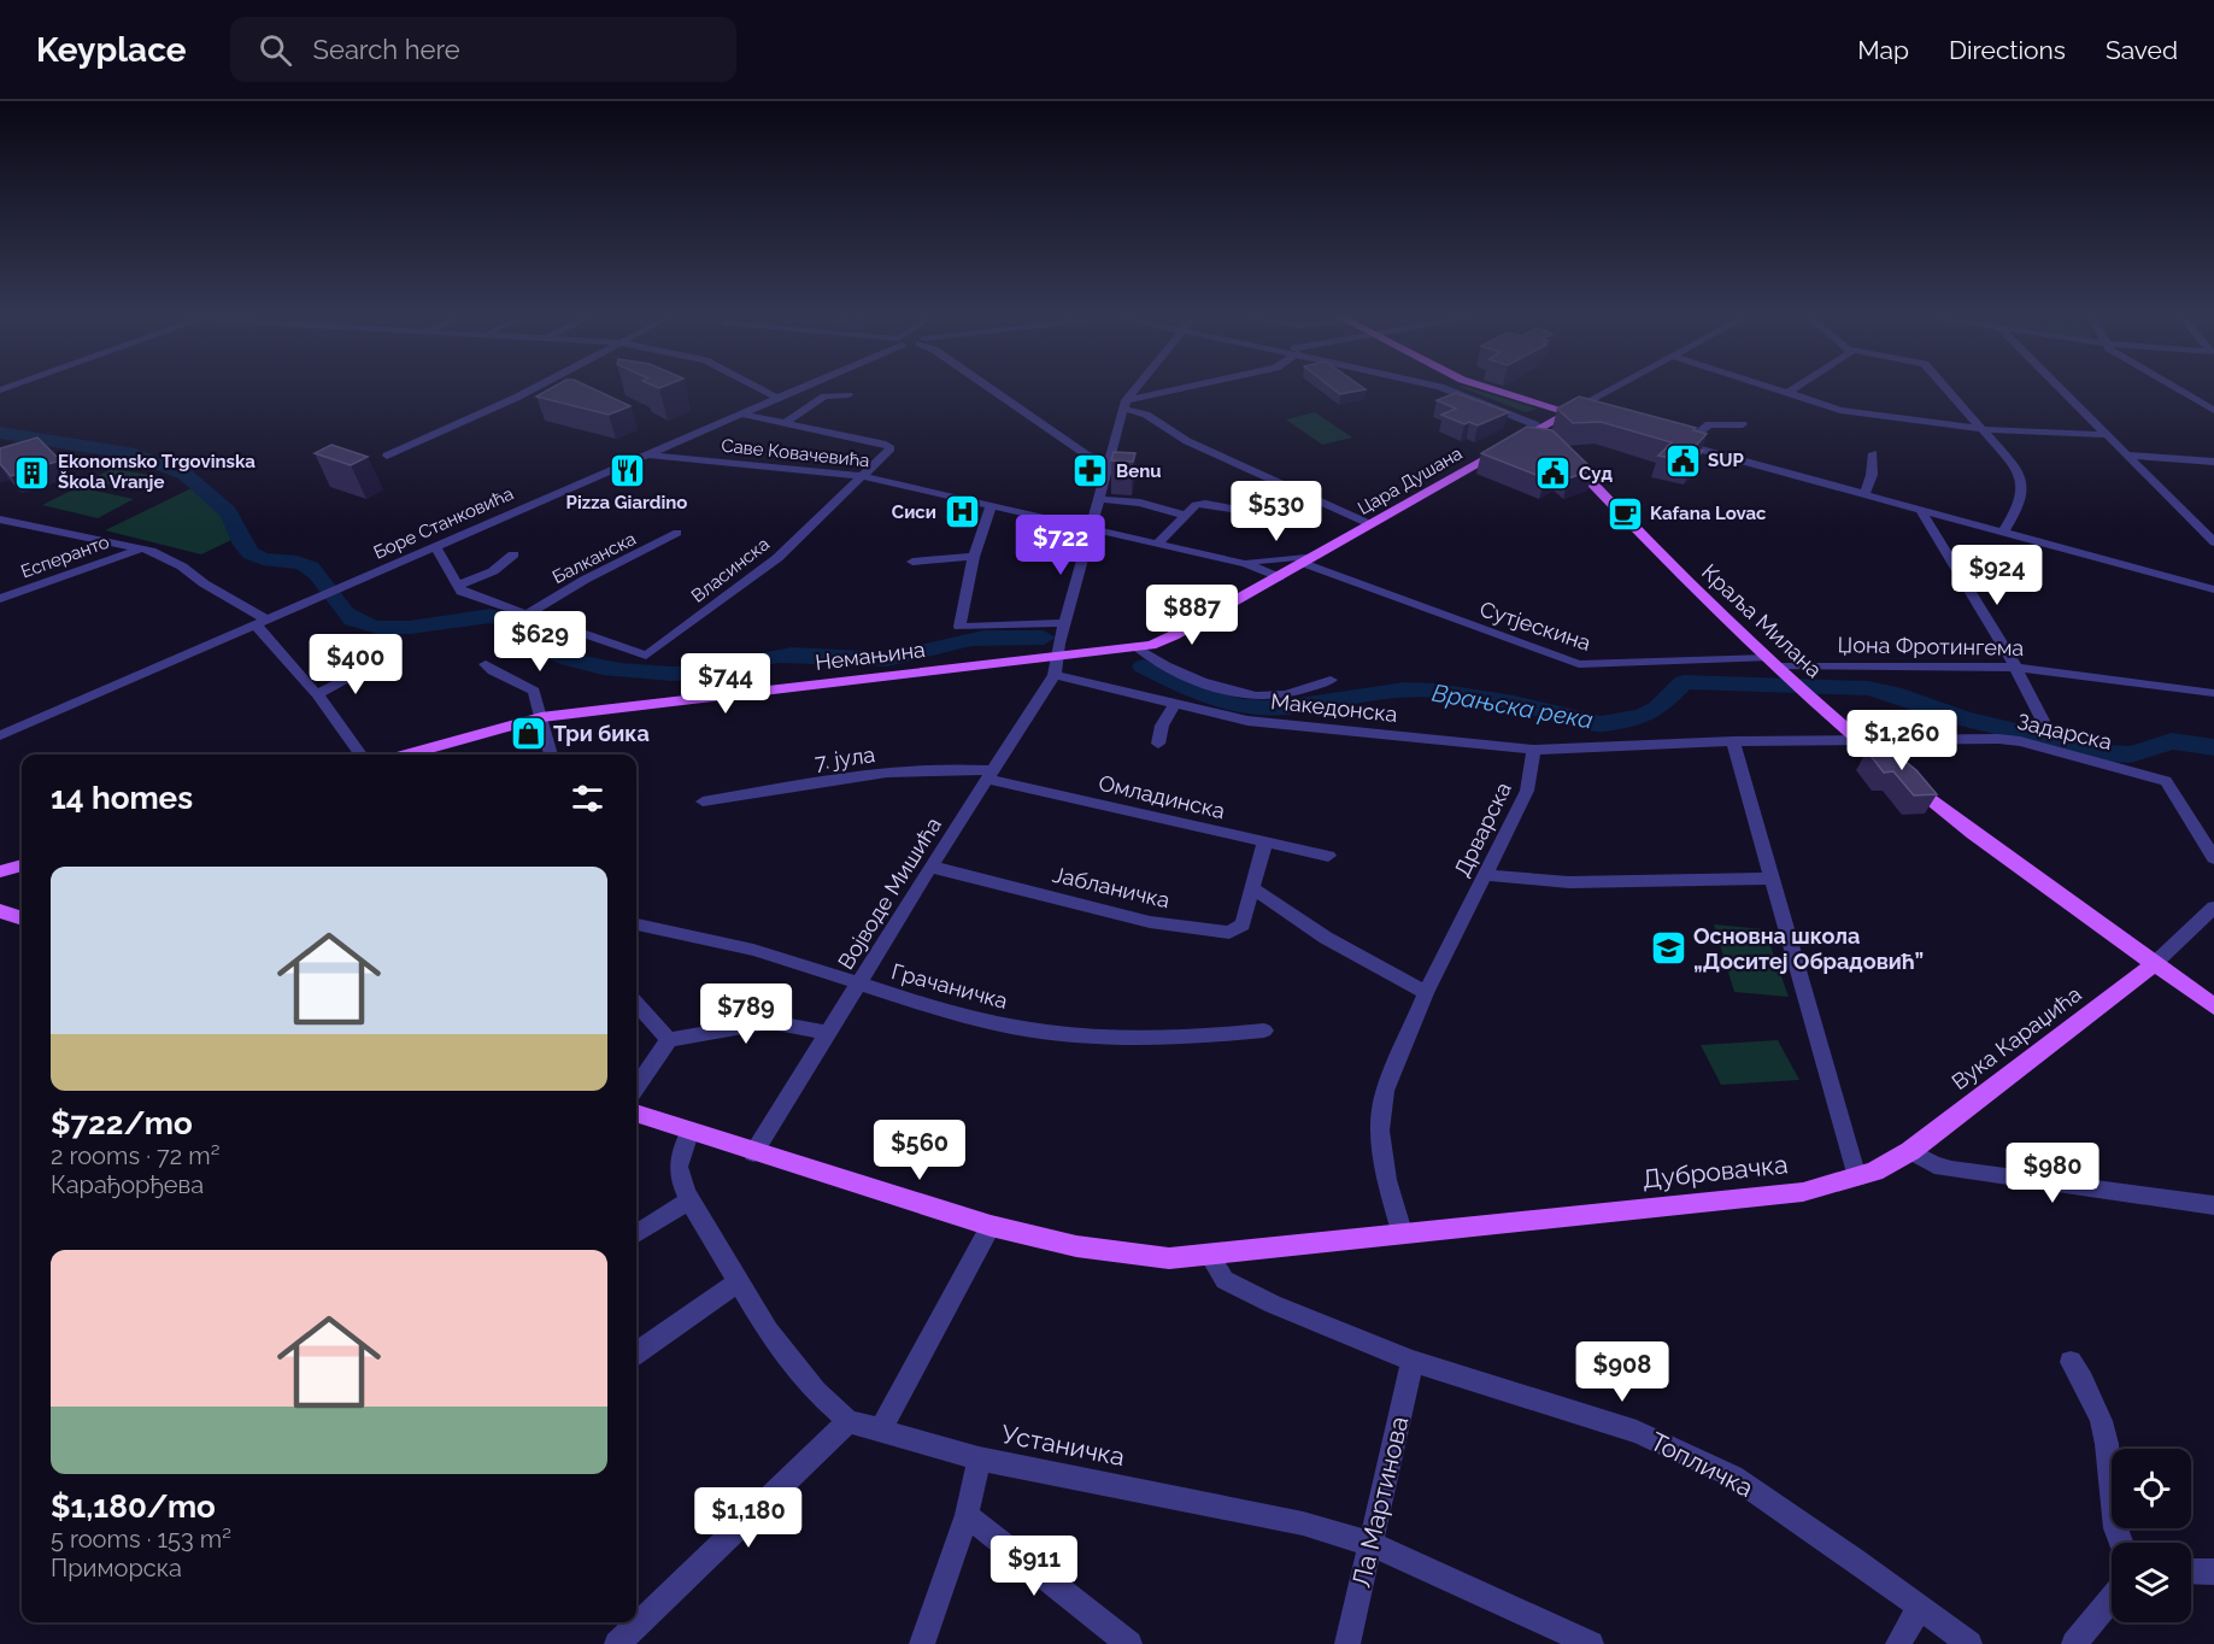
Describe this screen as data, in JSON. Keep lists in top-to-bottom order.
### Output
{
  "streets": {
    "main road": [
      "Цара Душана",
      "Краља Милана",
      "Немањина",
      "Вука Караџића",
      "Дубровачка"
    ],
    "street": [
      "Саве Ковачевића",
      "Боре Станковића",
      "Есперанто",
      "Балканска",
      "Власинска",
      "Сутјескина",
      "Џона Фротингема",
      "Македонска",
      "Задарска",
      "7. јула",
      "Омладинска",
      "Дрварска",
      "Јабланичка",
      "Војводе Мишића",
      "Грачаничка",
      "Устаничка",
      "Топличка",
      "Ла Мартинова"
    ]
  },
  "crossings": [
    ["Саве Ковачевића", "Цара Душана"],
    ["Саве Ковачевића", "Боре Станковића"],
    ["Саве Ковачевића", "Власинска"],
    ["Саве Ковачевића", "Војводе Мишића"],
    ["Цара Душана", "Сутјескина"],
    ["Цара Душана", "Немањина"],
    ["Цара Душана", "Војводе Мишића"],
    ["Боре Станковића", "Есперанто"],
    ["Балканска", "Власинска"],
    ["Краља Милана", "Сутјескина"],
    ["Краља Милана", "Џона Фротингема"],
    ["Краља Милана", "Задарска"],
    ["Краља Милана", "Вука Караџића"],
    ["Сутјескина", "Џона Фротингема"],
    ["Немањина", "Војводе Мишића"],
    ["Македонска", "Дрварска"],
    ["Македонска", "Војводе Мишића"],
    ["7. јула", "Омладинска"],
    ["7. јула", "Војводе Мишића"],
    ["Омладинска", "Јабланичка"],
    ["Омладинска", "Војводе Мишића"],
    ["Дрварска", "Дубровачка"],
    ["Јабланичка", "Војводе Мишића"],
    ["Војводе Мишића", "Грачаничка"],
    ["Војводе Мишића", "Дубровачка"],
    ["Вука Караџића", "Дубровачка"],
    ["Дубровачка", "Устаничка"],
    ["Дубровачка", "Топличка"],
    ["Устаничка", "Ла Мартинова"],
    ["Топличка", "Ла Мартинова"]
  ],
  "water": ["Врањска река"],
  "places": {
    "public building": ["SUP", "Суд"],
    "restaurant": ["Pizza Giardino"],
    "pharmacy": ["Benu"],
    "building": ["Ekonomsko Trgovinska Škola Vranje"],
    "hospital": ["Сиси"],
    "cafe": ["Kafana Lovac"],
    "shop": ["Три бика"],
    "school or university": ["Основна школа „Доситеј Обрадовић”"]
  },
  "page": {
    "header": "Keyplace",
    "search": "Search here",
    "nav": ["Map", "Directions", "Saved"],
    "price": [
      "$530",
      "$722",
      "$924",
      "$887",
      "$629",
      "$400",
      "$744",
      "$1,260",
      "$789",
      "$560",
      "$980",
      "$908",
      "$1,180",
      "$911"
    ],
    "heading": "14 homes",
    "list": [
      {
        "name": "$722/mo",
        "note": "2 rooms · 72 m² · Карађорђева"
      },
      {
        "name": "$1,180/mo",
        "note": "5 rooms · 153 m² · Приморска"
      }
    ]
  }
}
